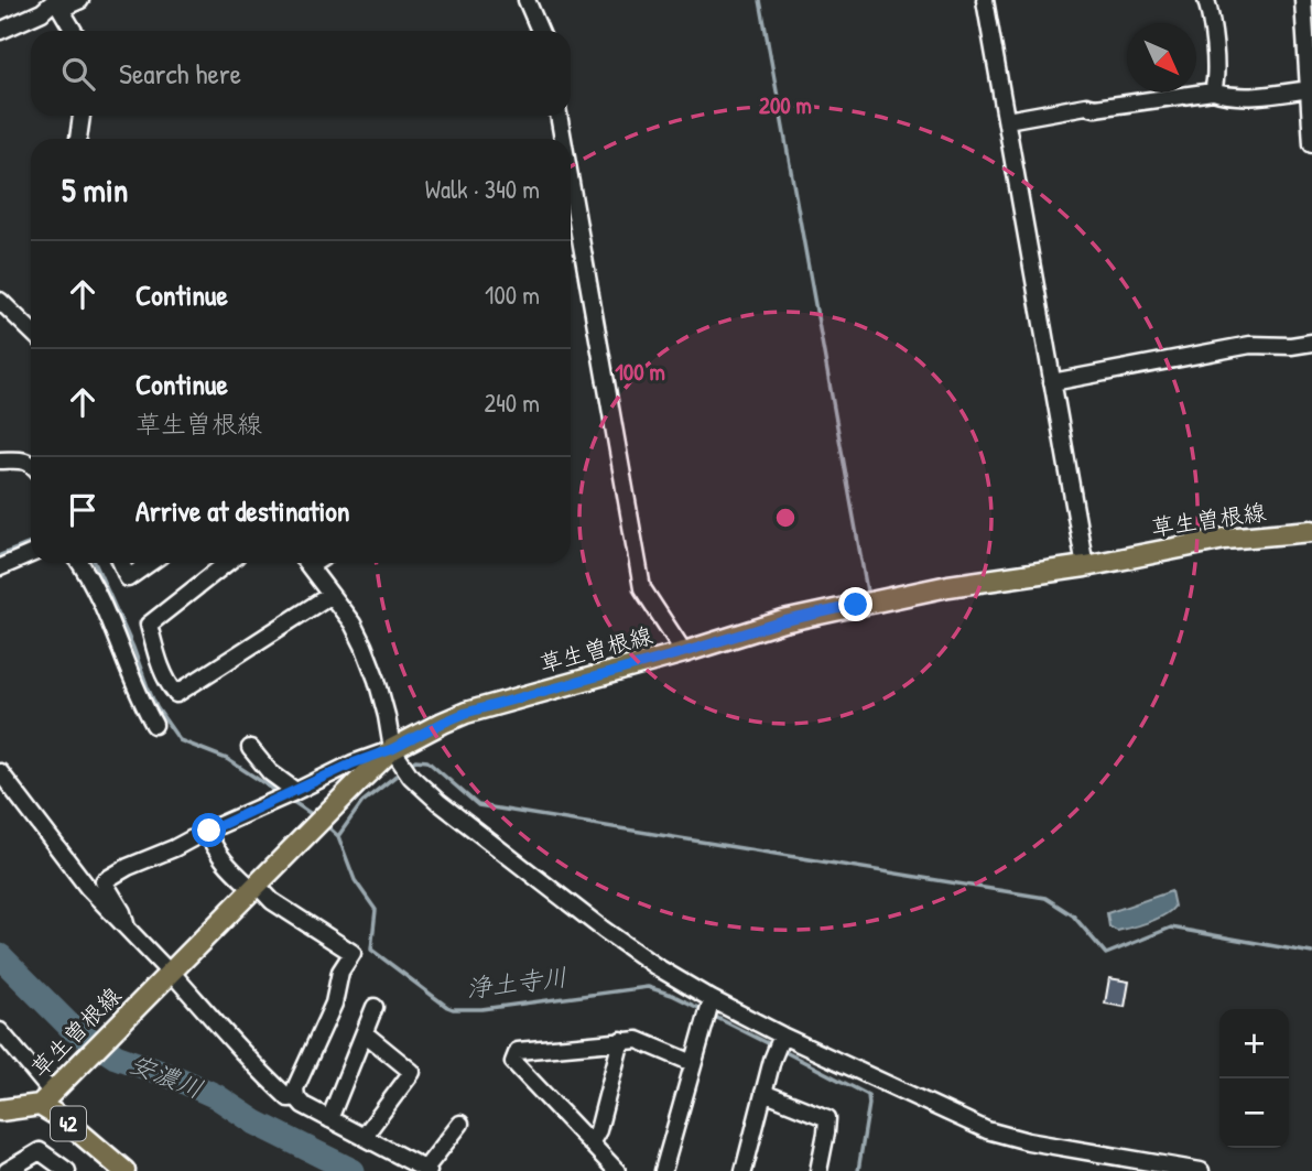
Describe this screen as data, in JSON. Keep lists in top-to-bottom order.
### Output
{
  "streets": {
    "main road": ["草生曽根線", "42"]
  },
  "crossings": [
    ["草生曽根線", "42"]
  ],
  "water": ["浄土寺川", "安濃川"],
  "north": "bottom right",
  "page": {
    "search": "Search here",
    "heading": ["5 min", "Walk · 340 m"],
    "list": [
      ["Continue", "100 m"],
      ["Continue", "草生曽根線", "240 m"],
      "Arrive at destination"
    ],
    "map_buttons": ["+", "−"]
  },
  "rings": ["200 m", "100 m"]
}
